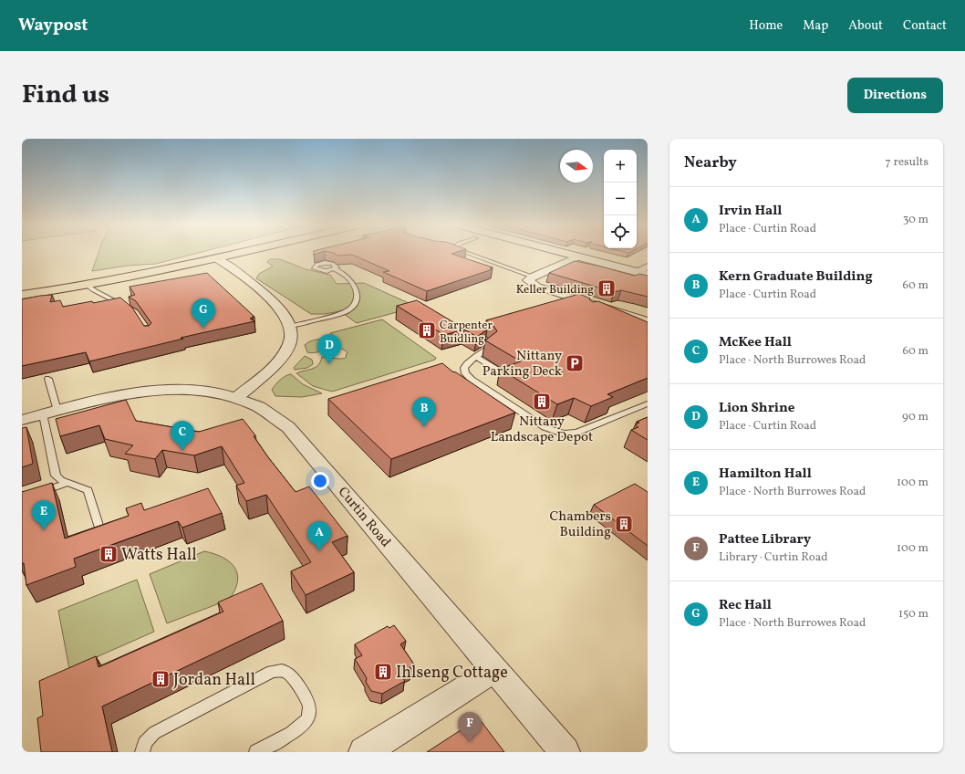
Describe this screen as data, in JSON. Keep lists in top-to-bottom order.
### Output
{
  "streets": {
    "street": ["Curtin Road"]
  },
  "places": {
    "building": [
      "Keller Building",
      "Carpenter Buidling",
      "Nittany Landscape Depot",
      "Chambers Building",
      "Watts Hall",
      "Ihlseng Cottage",
      "Jordan Hall"
    ],
    "parking": ["Nittany Parking Deck"]
  },
  "north": "right",
  "page": {
    "header": "Waypost",
    "nav": [
      "Home",
      "Map",
      "About",
      "Contact"
    ],
    "title": "Find us",
    "buttons": "Directions",
    "heading": ["Nearby", "7 results"],
    "map_buttons": ["+", "−"],
    "list": [
      {
        "mark": "A",
        "name": "Irvin Hall",
        "note": "Place · Curtin Road",
        "value": "30 m"
      },
      {
        "mark": "B",
        "name": "Kern Graduate Building",
        "note": "Place · Curtin Road",
        "value": "60 m"
      },
      {
        "mark": "C",
        "name": "McKee Hall",
        "note": "Place · North Burrowes Road",
        "value": "60 m"
      },
      {
        "mark": "D",
        "name": "Lion Shrine",
        "note": "Place · Curtin Road",
        "value": "90 m"
      },
      {
        "mark": "E",
        "name": "Hamilton Hall",
        "note": "Place · North Burrowes Road",
        "value": "100 m"
      },
      {
        "mark": "F",
        "name": "Pattee Library",
        "note": "Library · Curtin Road",
        "value": "100 m"
      },
      {
        "mark": "G",
        "name": "Rec Hall",
        "note": "Place · North Burrowes Road",
        "value": "150 m"
      }
    ],
    "pins": [
      "G",
      "D",
      "B",
      "C",
      "E",
      "A",
      "F"
    ]
  }
}
